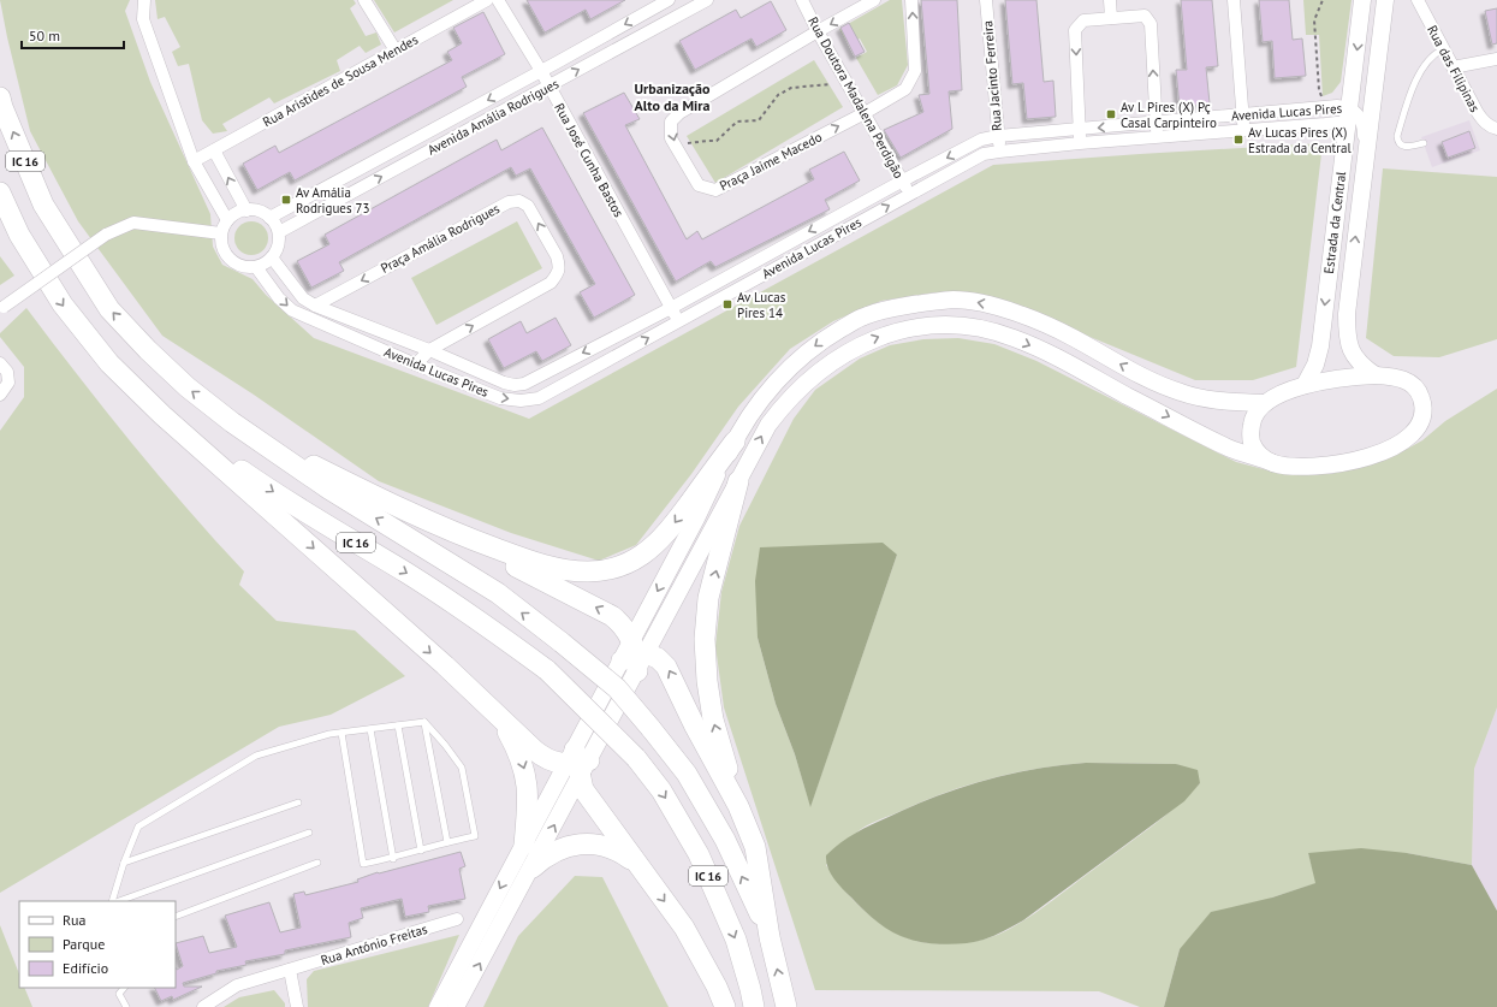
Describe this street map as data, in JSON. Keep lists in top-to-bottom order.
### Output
{
  "streets": {
    "highway": ["IC 16"],
    "main road": ["Estrada da Central"],
    "street": [
      "Rua das Filipinas",
      "Rua Jacinto Ferreira",
      "Rua Aristides de Sousa Mendes",
      "Rua Doutora Madalena Perdigão",
      "Avenida Lucas Pires",
      "Avenida Amália Rodrigues",
      "Rua José Cunha Bastos",
      "Praça Jaime Macedo",
      "Praça Amália Rodrigues",
      "Rua António Freitas"
    ]
  },
  "crossings": [
    ["Rua Jacinto Ferreira", "Avenida Lucas Pires"],
    ["Rua Doutora Madalena Perdigão", "Avenida Lucas Pires"],
    ["Rua Doutora Madalena Perdigão", "Praça Jaime Macedo"],
    ["Avenida Lucas Pires", "Avenida Amália Rodrigues"],
    ["Avenida Lucas Pires", "Rua José Cunha Bastos"],
    ["Avenida Lucas Pires", "Estrada da Central"],
    ["Avenida Lucas Pires", "Praça Amália Rodrigues"],
    ["Avenida Amália Rodrigues", "Rua José Cunha Bastos"]
  ],
  "districts": ["Urbanização Alto da Mira"],
  "places": {
    "transit": [
      "Av L Pires (X) Pç Casal Carpinteiro",
      "Av Lucas Pires (X) Estrada da Central",
      "Av Amália Rodrigues 73",
      "Av Lucas Pires 14"
    ]
  },
  "legend": ["Rua", "Parque", "Edifício"],
  "scale_bar": "50 m"
}
